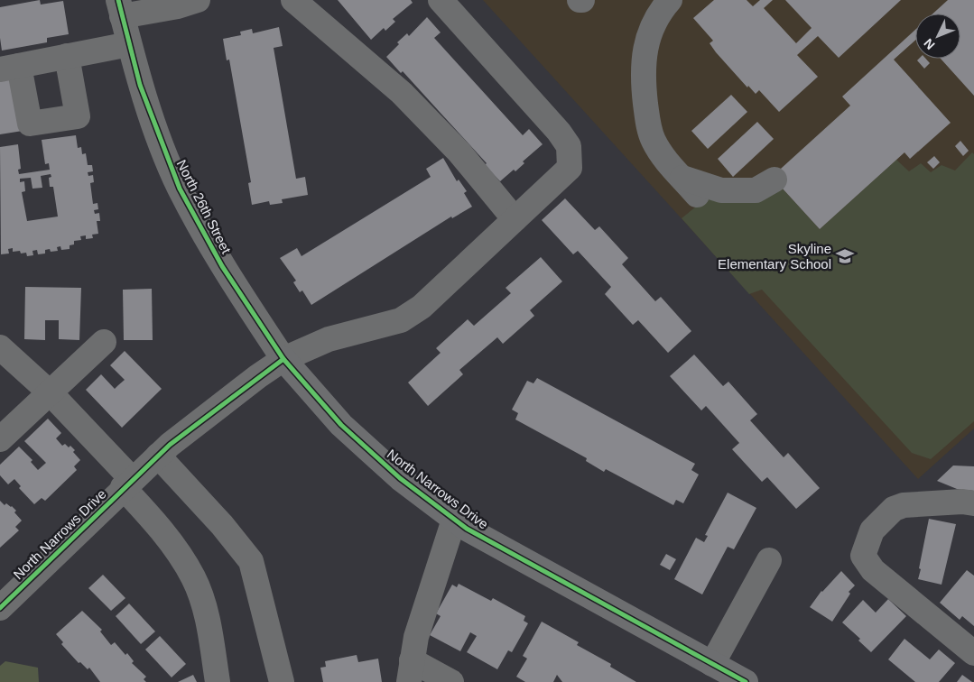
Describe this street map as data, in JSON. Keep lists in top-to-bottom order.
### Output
{
  "streets": {
    "main road": ["North Narrows Drive"],
    "street": ["North 26th Street"]
  },
  "crossings": [
    ["North 26th Street", "North Narrows Drive"]
  ],
  "places": {
    "school or university": ["Skyline Elementary School"]
  },
  "north": "bottom left"
}
